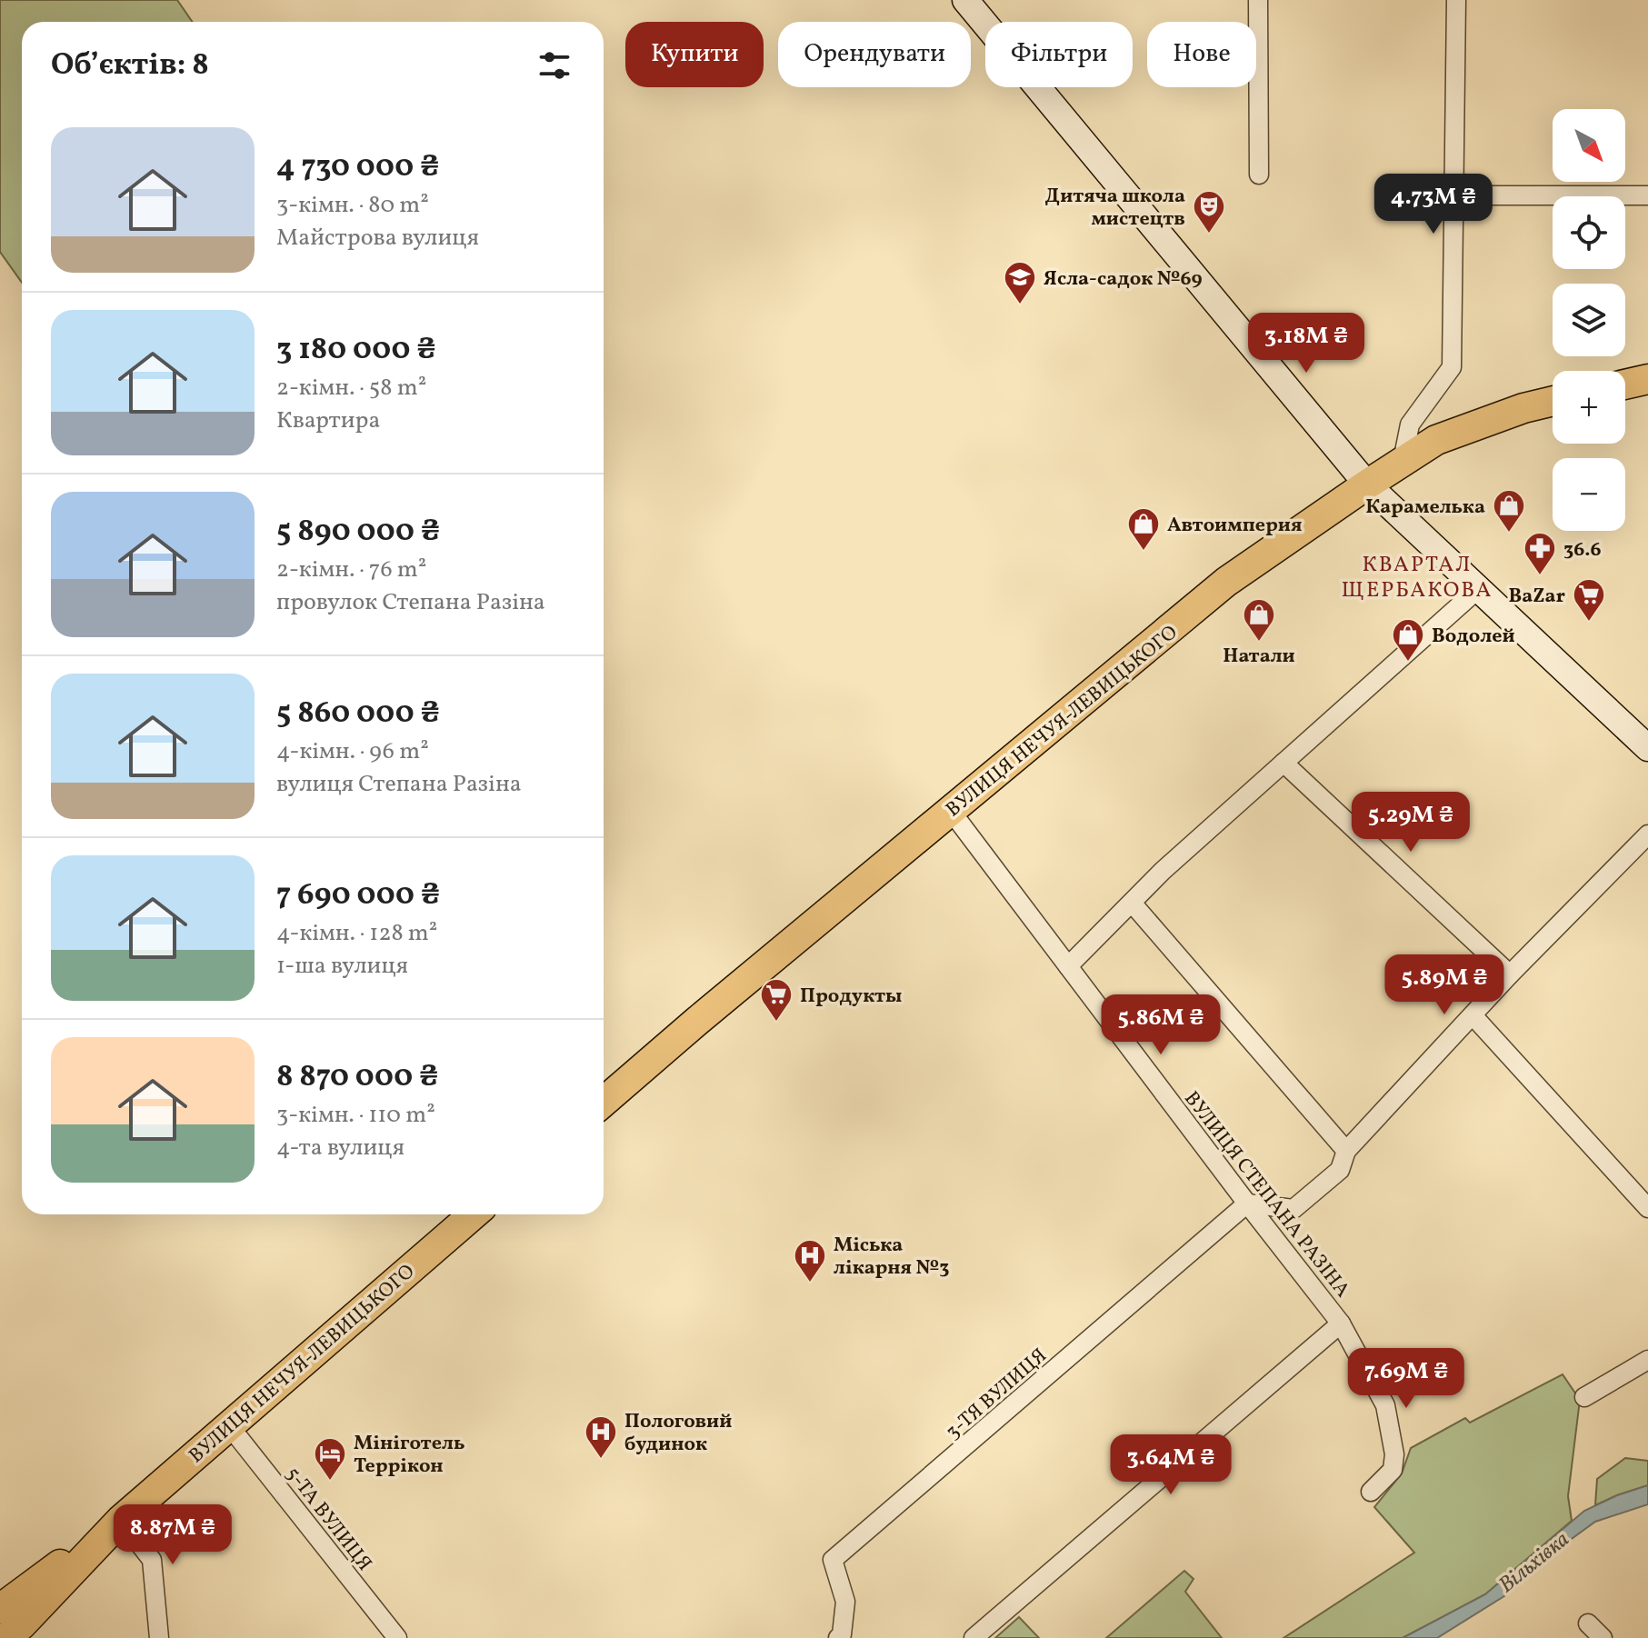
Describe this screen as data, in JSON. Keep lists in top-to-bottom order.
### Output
{
  "streets": {
    "main road": ["ВУЛИЦЯ НЕЧУЯ-ЛЕВИЦЬКОГО"],
    "street": ["ВУЛИЦЯ СТЕПАНА РАЗІНА", "3-ТЯ ВУЛИЦЯ", "5-ТА ВУЛИЦЯ"]
  },
  "crossings": [
    ["ВУЛИЦЯ НЕЧУЯ-ЛЕВИЦЬКОГО", "ВУЛИЦЯ СТЕПАНА РАЗІНА"],
    ["ВУЛИЦЯ НЕЧУЯ-ЛЕВИЦЬКОГО", "5-ТА ВУЛИЦЯ"],
    ["ВУЛИЦЯ СТЕПАНА РАЗІНА", "3-ТЯ ВУЛИЦЯ"]
  ],
  "districts": ["КВАРТАЛ ЩЕРБАКОВА"],
  "water": ["Вільхівка"],
  "places": {
    "theatre": ["Дитяча школа мистецтв"],
    "school or university": ["Ясла-садок №69"],
    "shop": [
      "Карамелька",
      "Автоимперия",
      "Натали",
      "Водолей"
    ],
    "pharmacy": ["36.6"],
    "supermarket": ["BaZar", "Продукты"],
    "hospital": ["Міська лікарня №3", "Пологовий будинок"],
    "hotel": ["Мініготель Террікон"]
  },
  "north": "bottom right",
  "page": {
    "chip": [
      "Купити",
      "Орендувати",
      "Фільтри",
      "Нове"
    ],
    "heading": "Об’єктів: 8",
    "map_buttons": ["+", "−"],
    "list": [
      {
        "name": "4 730 000 ₴",
        "note": "3-кімн. · 80 m² · Майстрова вулиця"
      },
      {
        "name": "3 180 000 ₴",
        "note": "2-кімн. · 58 m² · Квартира"
      },
      {
        "name": "5 890 000 ₴",
        "note": "2-кімн. · 76 m² · провулок Степана Разіна"
      },
      {
        "name": "5 860 000 ₴",
        "note": "4-кімн. · 96 m² · вулиця Степана Разіна"
      },
      {
        "name": "7 690 000 ₴",
        "note": "4-кімн. · 128 m² · 1-ша вулиця"
      },
      {
        "name": "8 870 000 ₴",
        "note": "3-кімн. · 110 m² · 4-та вулиця"
      }
    ],
    "price": [
      "4.73M ₴",
      "3.18M ₴",
      "5.29M ₴",
      "5.89M ₴",
      "5.86M ₴",
      "7.69M ₴",
      "3.64M ₴",
      "8.87M ₴"
    ]
  }
}
